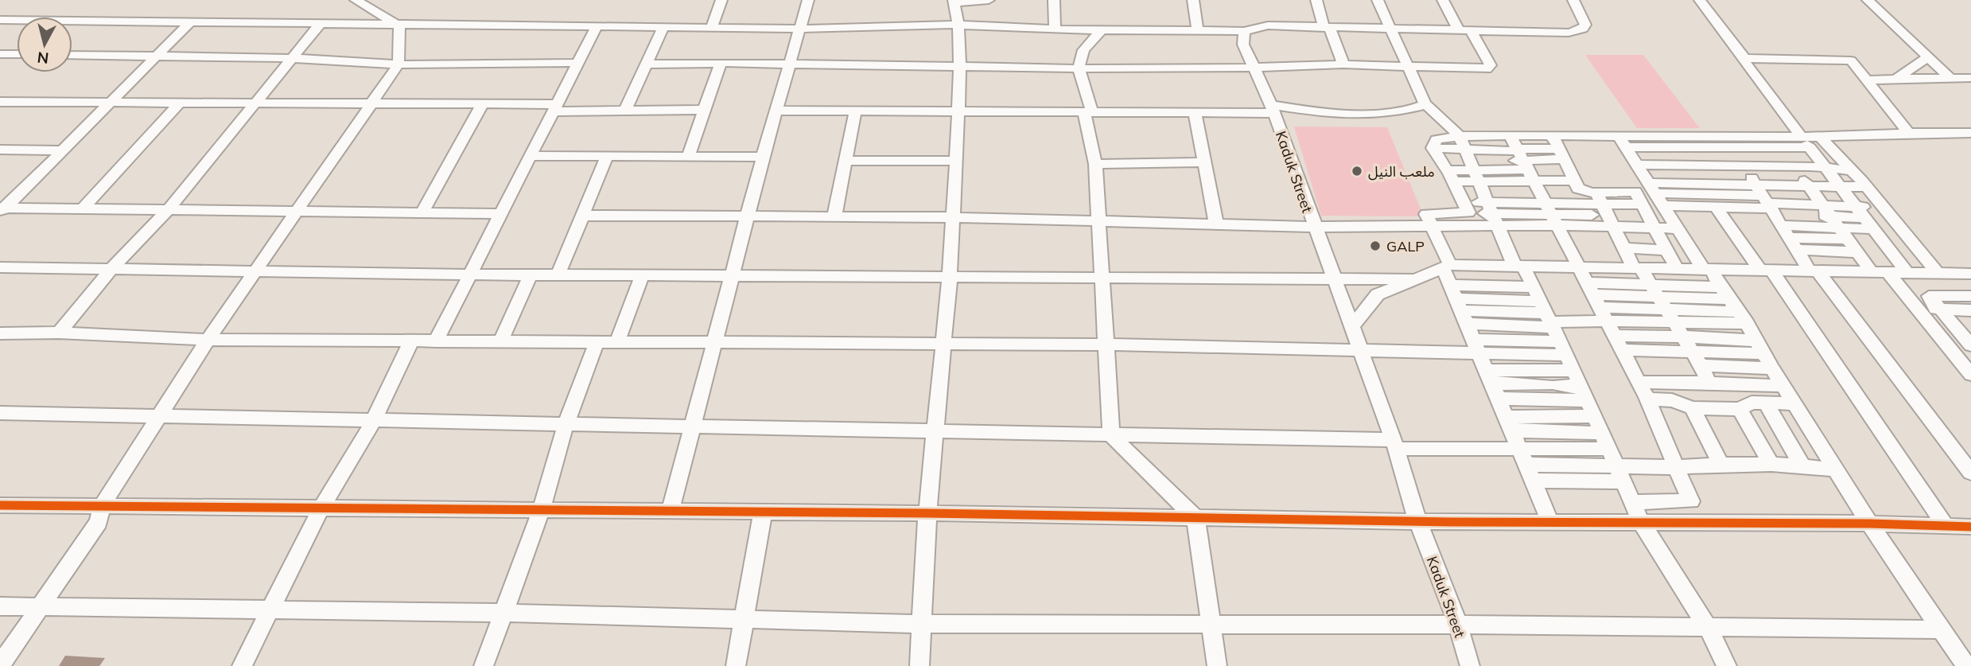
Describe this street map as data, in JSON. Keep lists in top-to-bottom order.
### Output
{
  "streets": {
    "street": ["Kaduk Street"]
  },
  "places": ["ملعب النيل", "GALP"],
  "north": "bottom"
}
